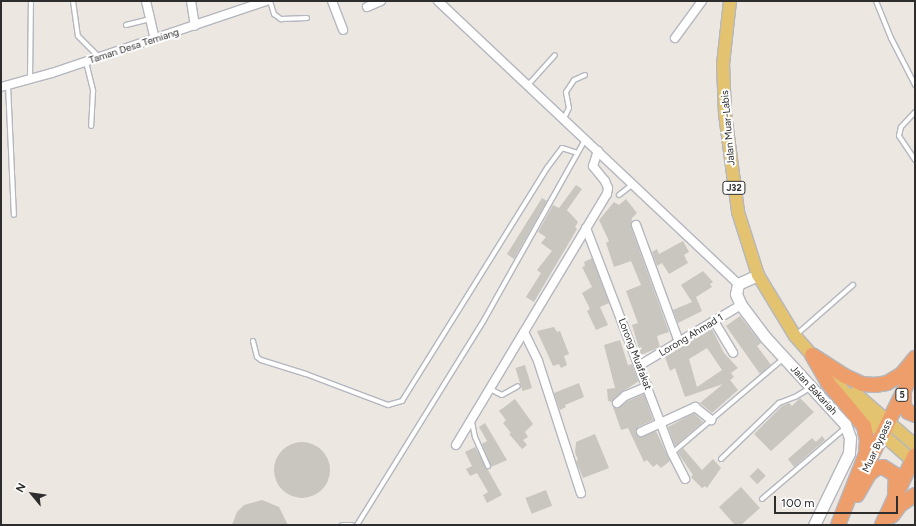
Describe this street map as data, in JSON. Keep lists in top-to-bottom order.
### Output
{
  "streets": {
    "highway": ["5", "Muar Bypass"],
    "main road": ["Jalan Muar-Labis", "J32"],
    "street": [
      "Taman Desa Temiang",
      "Lorong Ahmad 1",
      "Lorong Muafakat",
      "Jalan Bakariah"
    ]
  },
  "crossings": [
    ["Jalan Muar-Labis", "Muar Bypass"],
    ["Lorong Ahmad 1", "Lorong Muafakat"],
    ["Lorong Ahmad 1", "Jalan Bakariah"]
  ],
  "scale_bar": "100 m",
  "north": "top left"
}
